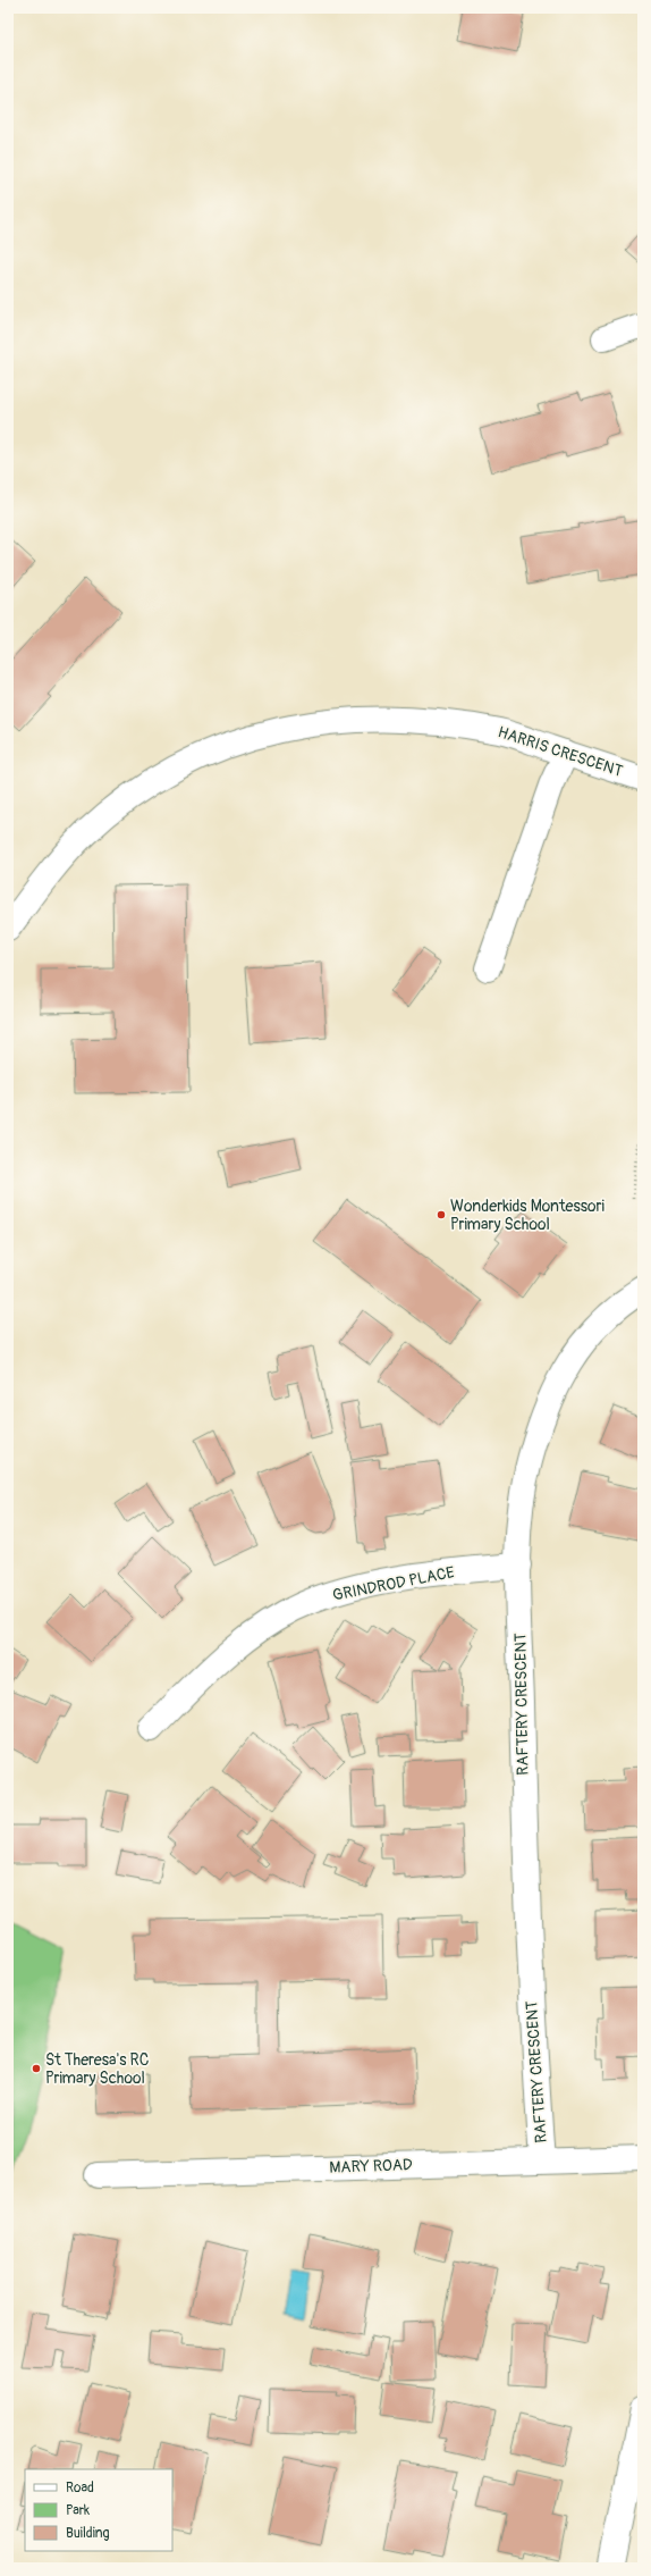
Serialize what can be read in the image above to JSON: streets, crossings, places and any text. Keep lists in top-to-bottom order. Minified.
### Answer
{"streets":{"street":["HARRIS CRESCENT","GRINDROD PLACE","RAFTERY CRESCENT","MARY ROAD"]},"crossings":[["GRINDROD PLACE","RAFTERY CRESCENT"],["RAFTERY CRESCENT","MARY ROAD"]],"places":["Wonderkids Montessori Primary School","St Theresa's RC Primary School"],"legend":["Road","Park","Building"]}
